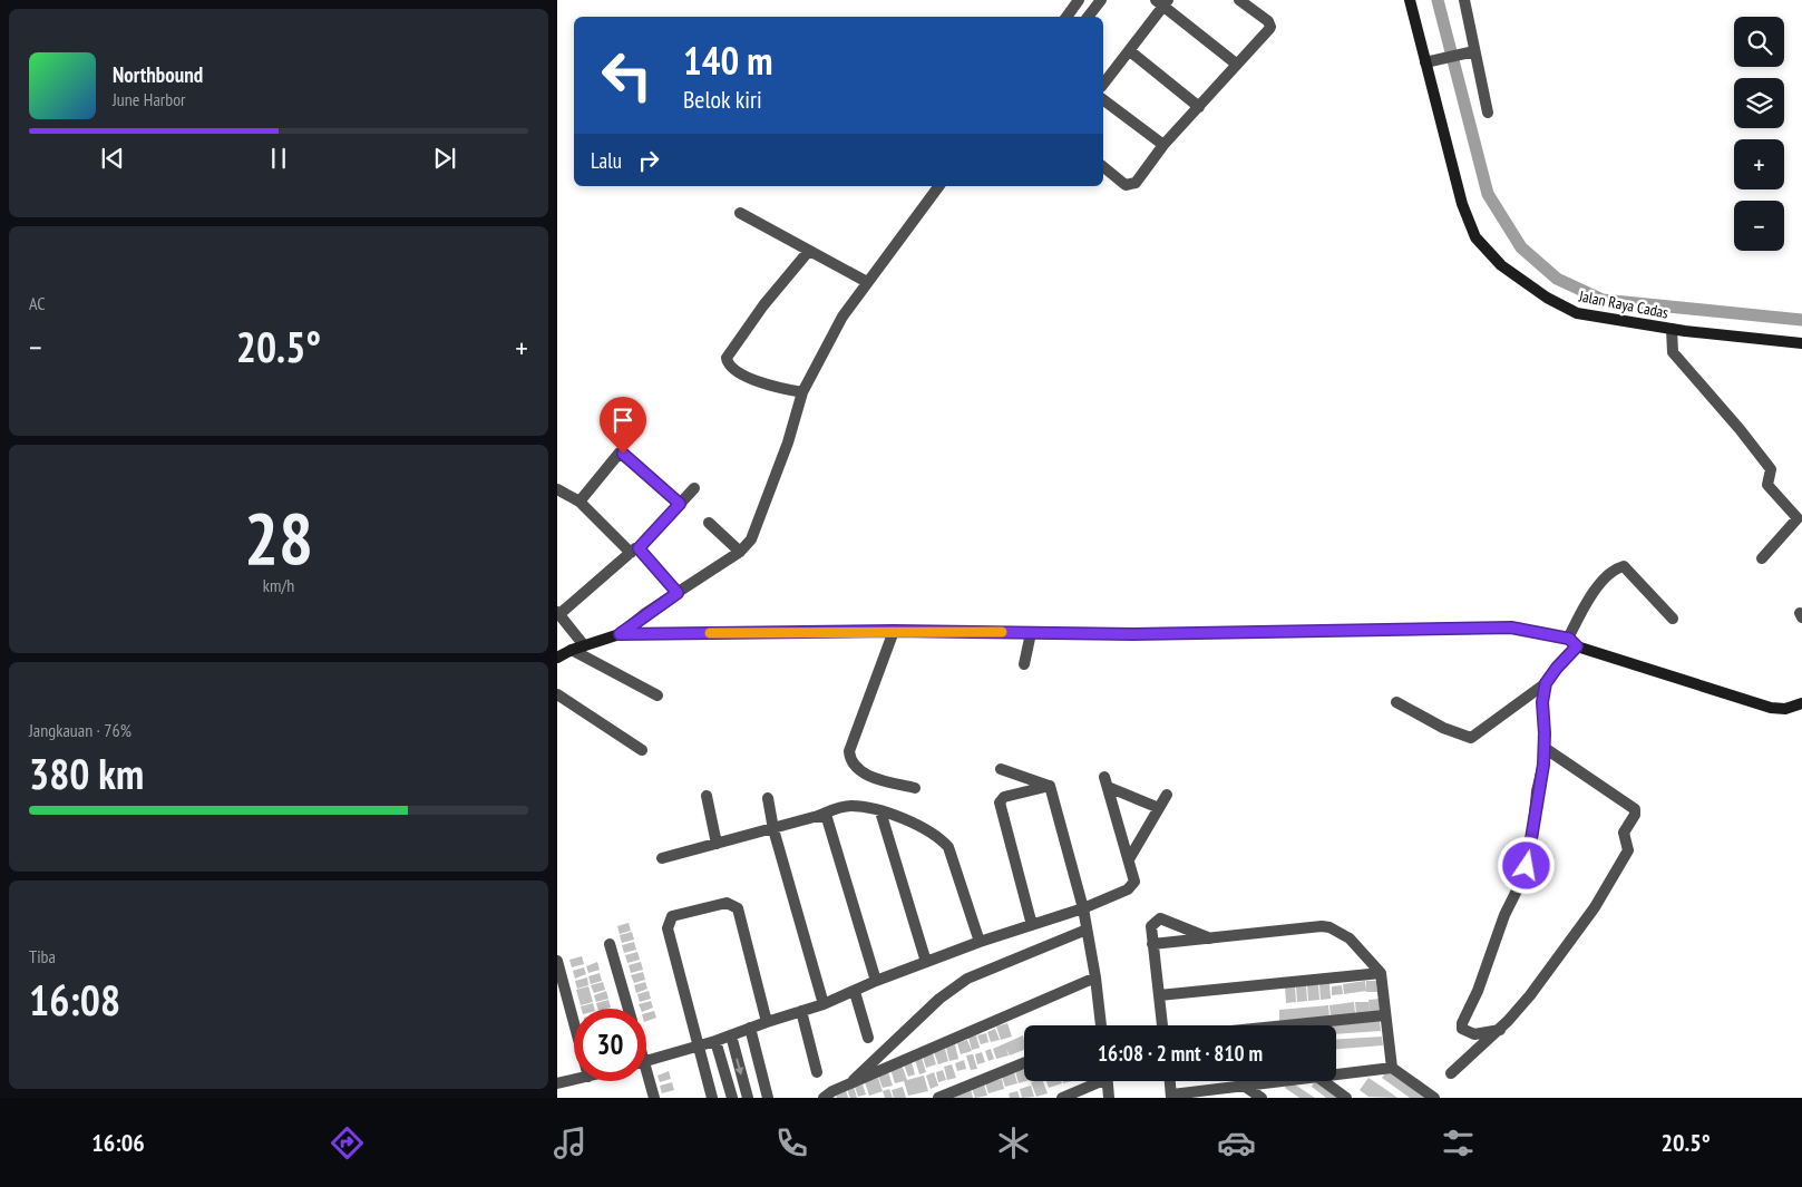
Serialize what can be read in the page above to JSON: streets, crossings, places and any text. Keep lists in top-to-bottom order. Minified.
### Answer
{"streets":{"street":["Jalan Raya Cadas"]},"page":{"map_buttons":["+","−"],"turn":["140 m","Belok kiri"],"song":["Northbound","June Harbor"],"then":"Lalu","tile":["AC",["28","km/h"],["Jangkauan · 76%","380 km"],["Tiba","16:08"]],"heat":["−","20.5°","+"],"limit":"30","trip":"16:08 · 2 mnt · 810 m","tabs":["16:06","20.5°"]}}
